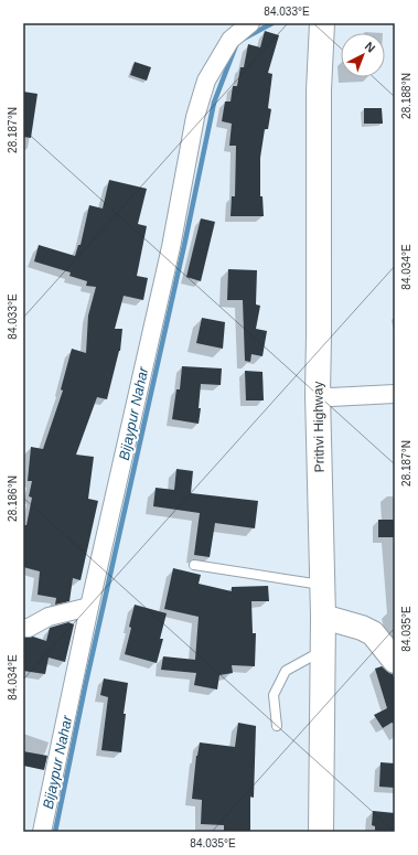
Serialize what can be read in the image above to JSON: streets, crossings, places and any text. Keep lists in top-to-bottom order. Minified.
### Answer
{"streets":{"main road":["Prithvi Highway"]},"water":["Bijaypur Nahar"],"north":"top right","coordinates":["84.033°E","28.188°N","28.187°N","84.034°E","28.186°N","84.035°E"]}
